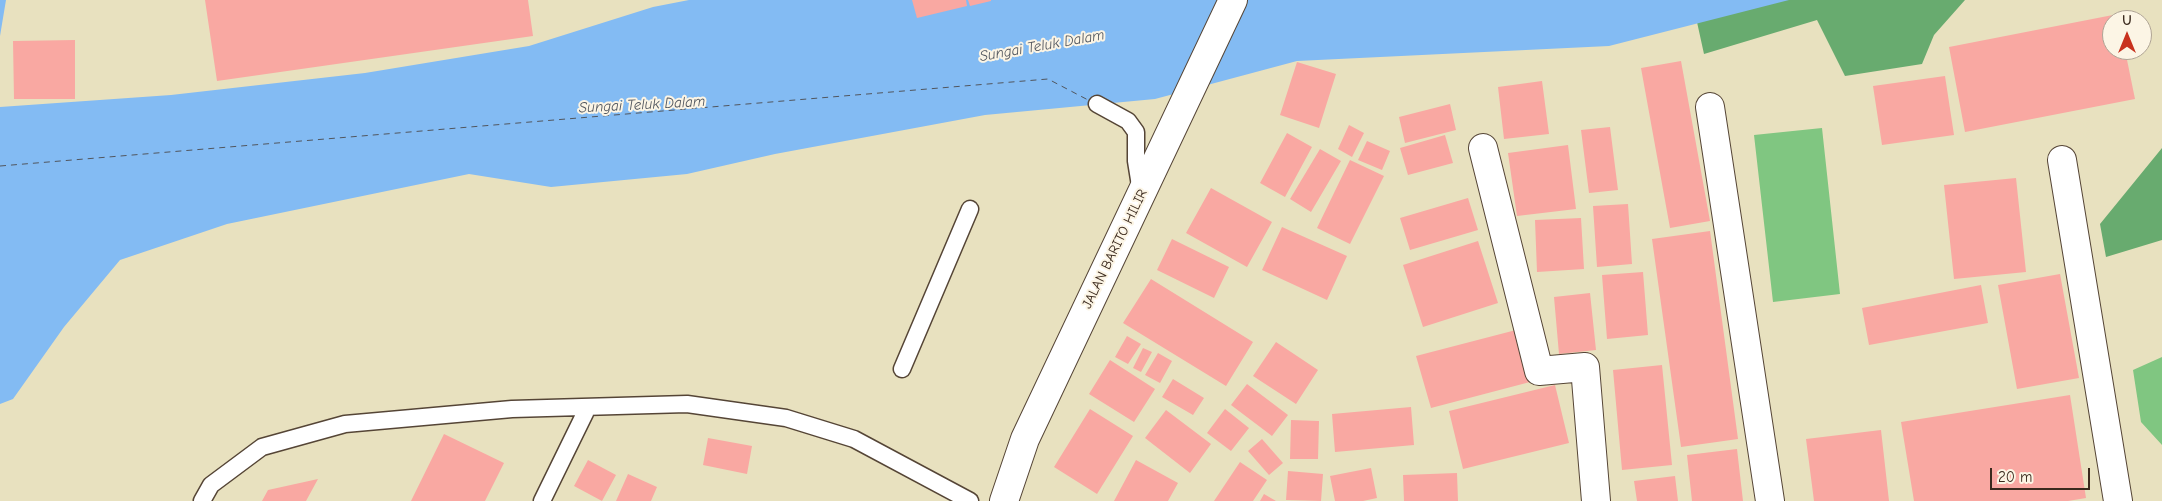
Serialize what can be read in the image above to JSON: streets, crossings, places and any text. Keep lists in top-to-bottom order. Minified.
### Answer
{"streets":{"main road":["JALAN BARITO HILIR"]},"water":["Sungai Teluk Dalam"],"scale_bar":"20 m","north":"top"}
